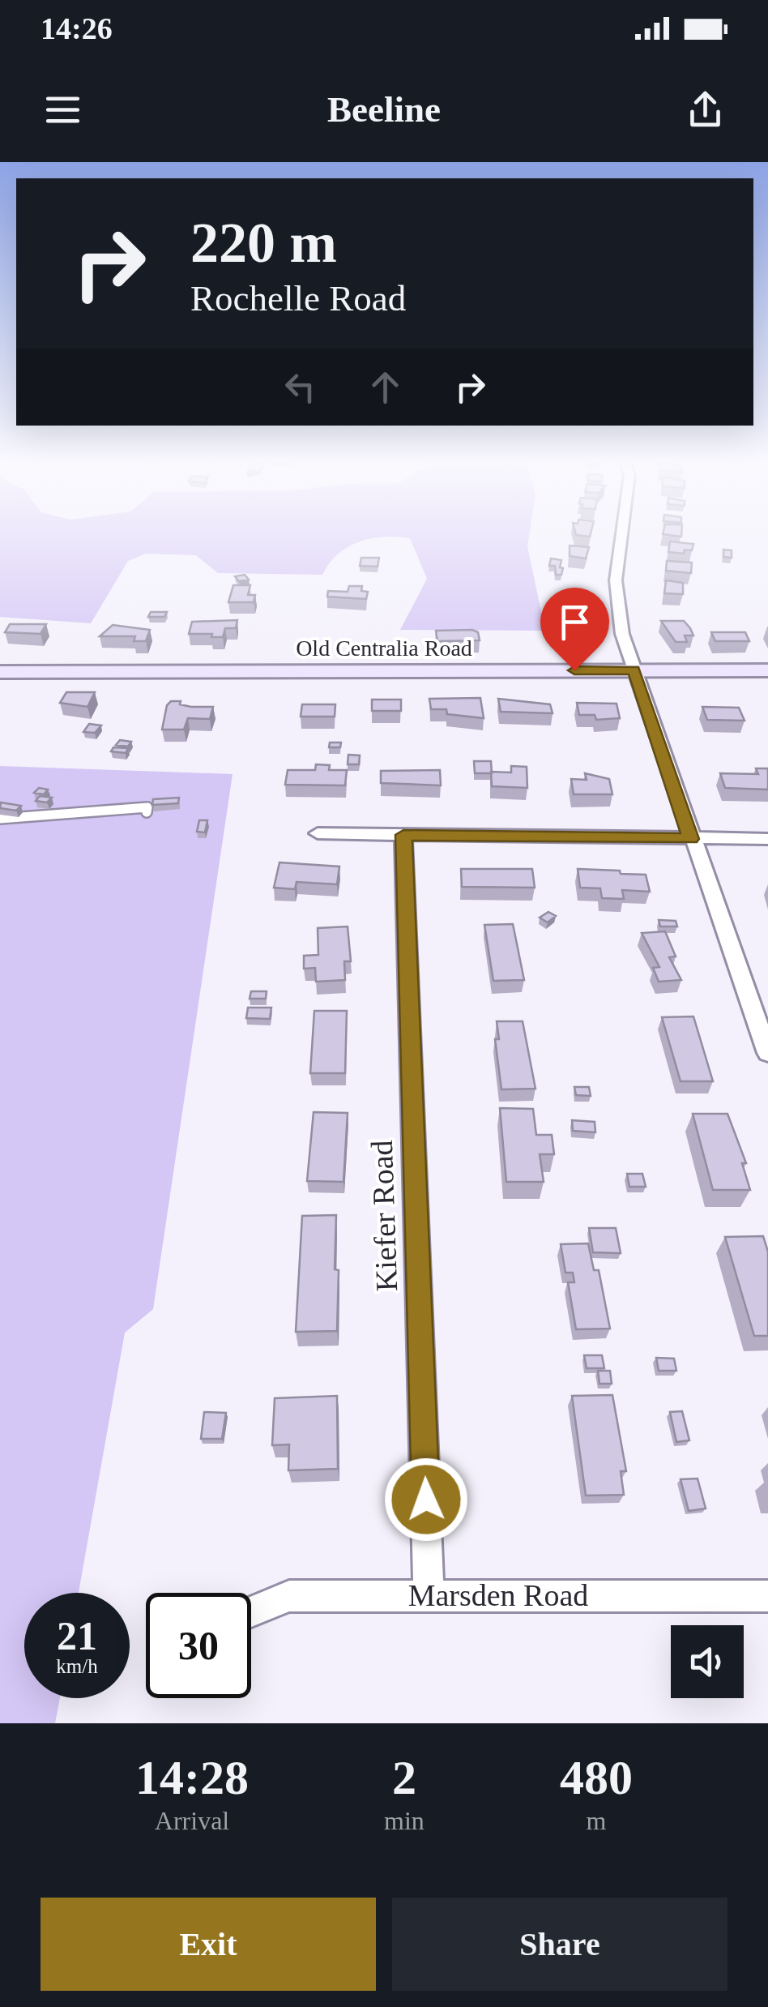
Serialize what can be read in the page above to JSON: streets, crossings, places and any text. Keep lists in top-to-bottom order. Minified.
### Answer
{"streets":{"street":["Old Centralia Road","Kiefer Road","Marsden Road"]},"crossings":[["Kiefer Road","Marsden Road"]],"page":{"status":"14:26","header":"Beeline","turn":["220 m","Rochelle Road"],"speed":"21 km/h","limit":"30","eta":["14:28","Arrival","2","min","480","m"],"buttons":["Exit","Share"]}}
